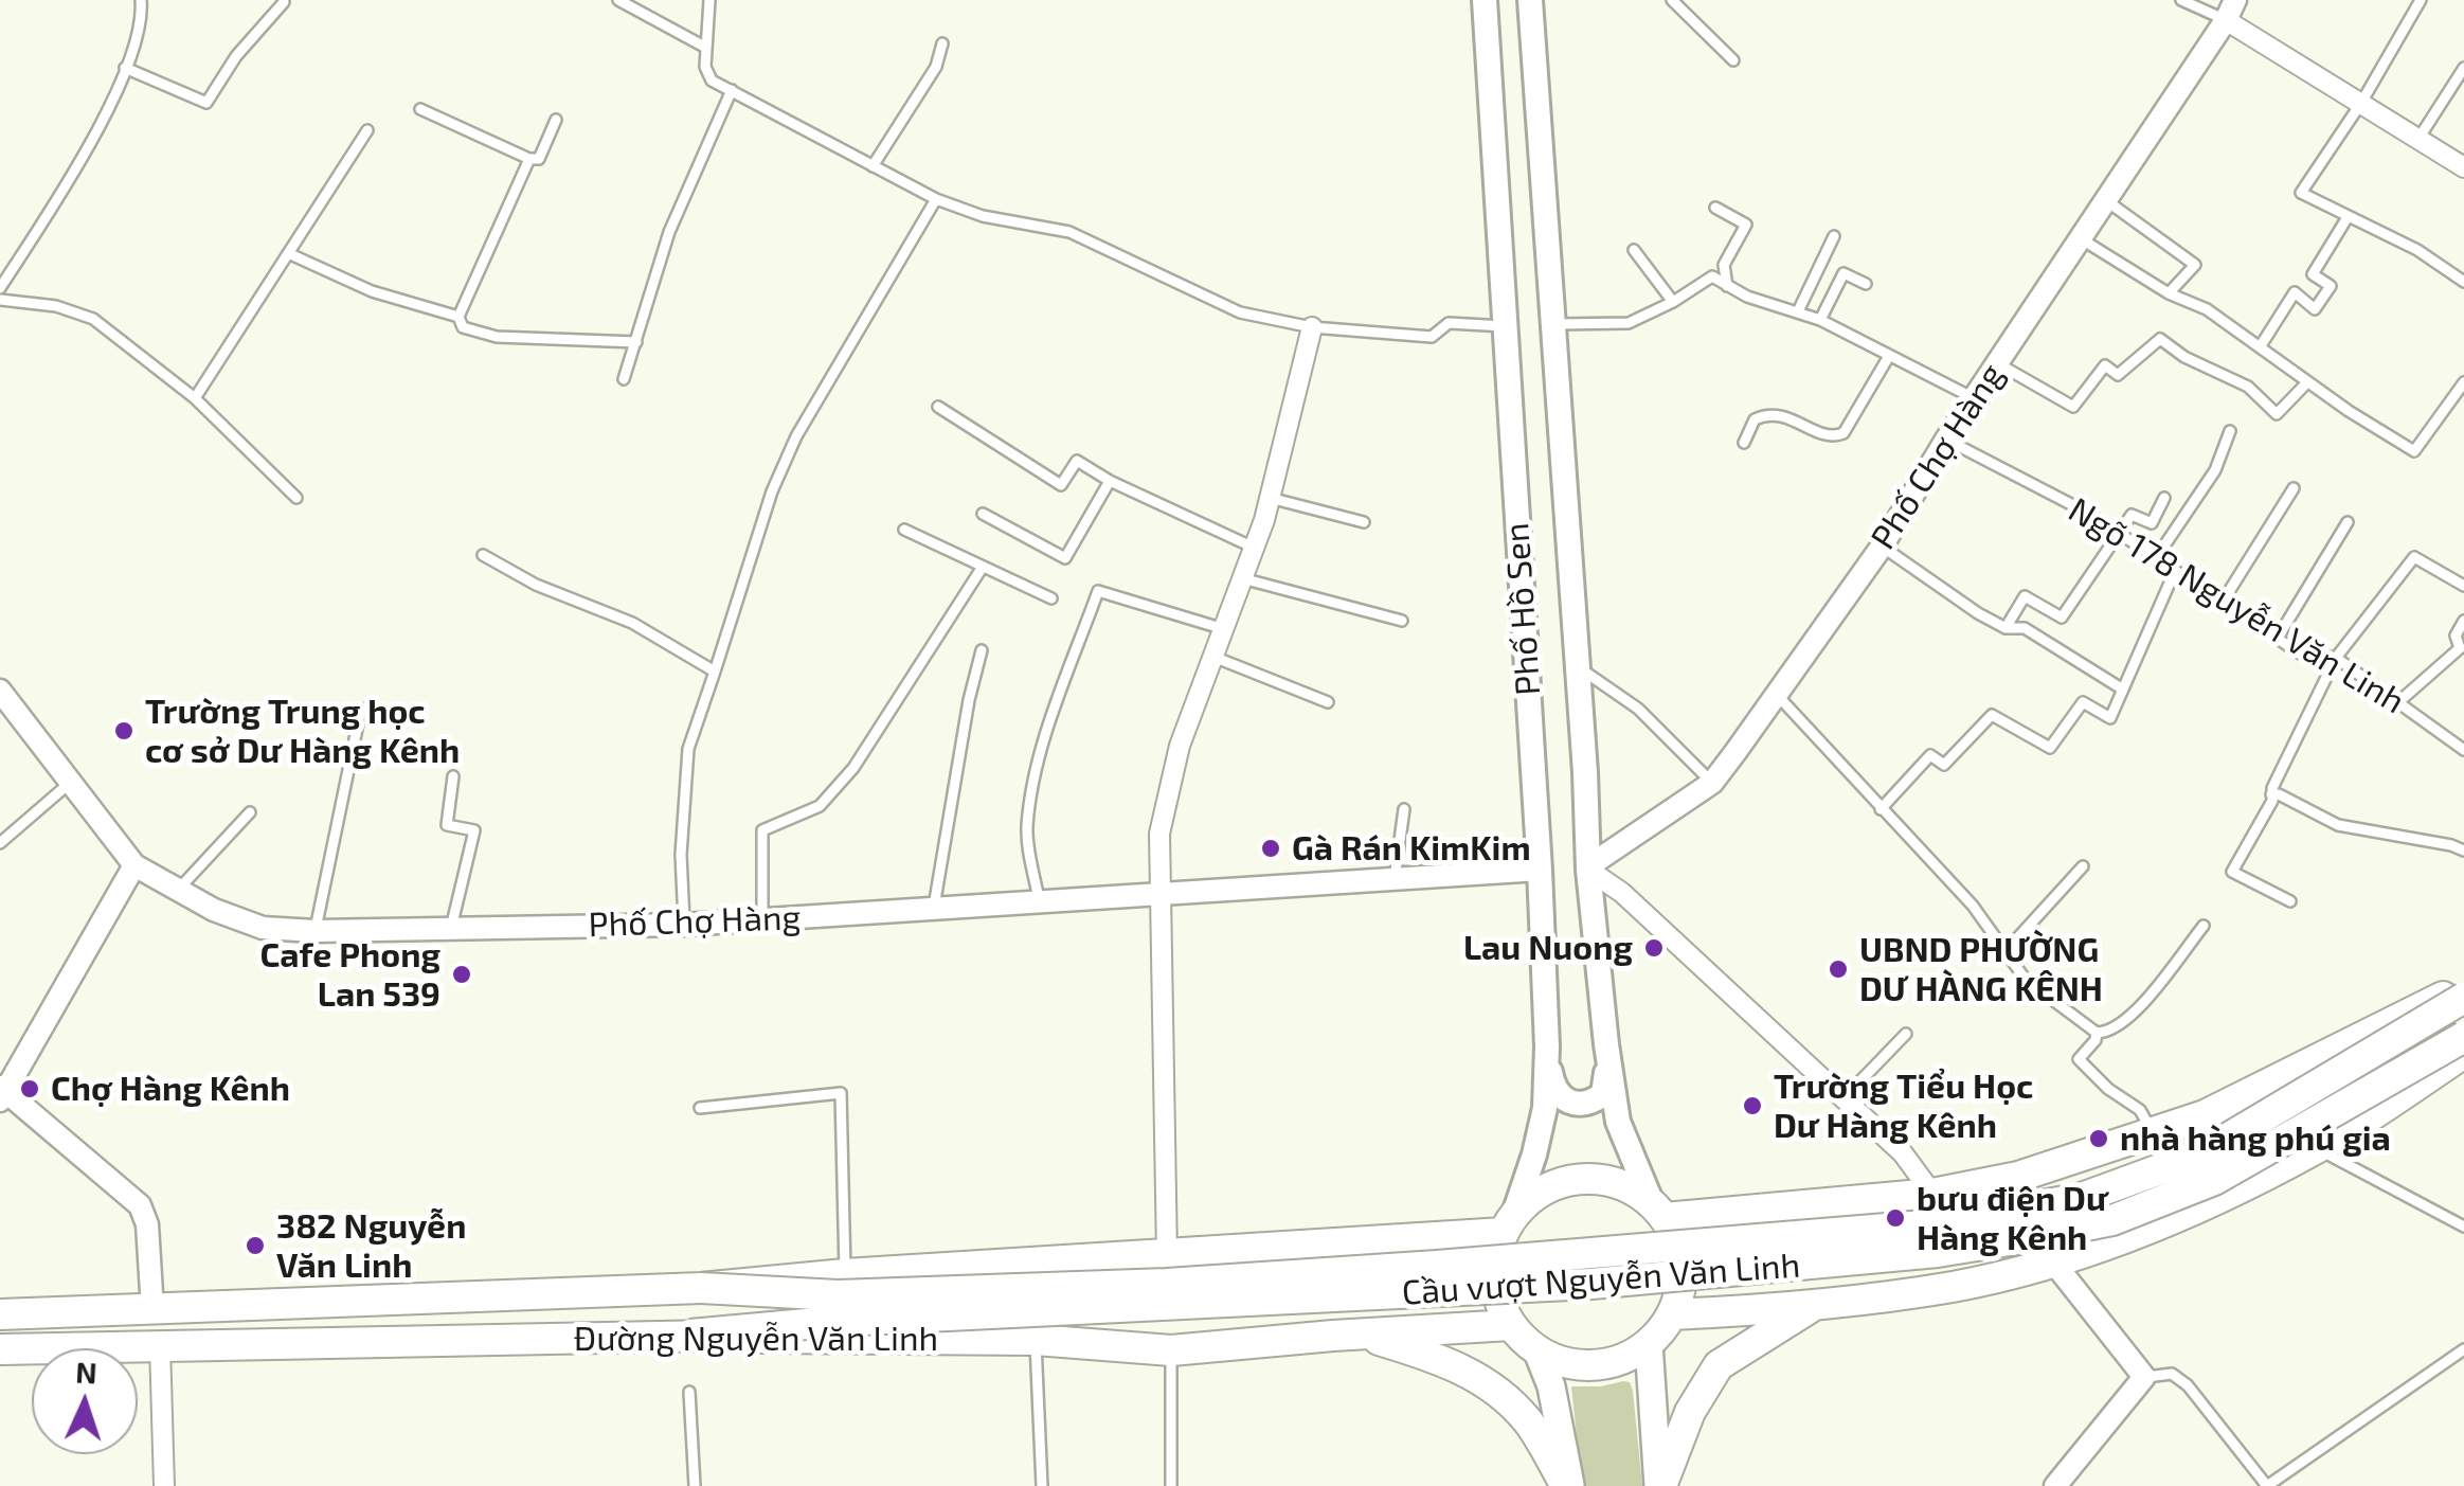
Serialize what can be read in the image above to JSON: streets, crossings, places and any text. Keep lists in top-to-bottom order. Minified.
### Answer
{"streets":{"highway":["Cầu vượt Nguyễn Văn Linh","Đường Nguyễn Văn Linh"],"main road":["Phố Hồ Sen"],"street":["Phố Chợ Hàng"],"lane":["Ngõ 178 Nguyễn Văn Linh"]},"crossings":[["Phố Chợ Hàng","Ngõ 178 Nguyễn Văn Linh"],["Phố Chợ Hàng","Phố Hồ Sen"],["Phố Hồ Sen","Đường Nguyễn Văn Linh"],["Cầu vượt Nguyễn Văn Linh","Đường Nguyễn Văn Linh"]],"places":["Trường Trung học cơ sở Dư Hàng Kênh","Gà Rán KimKim","Lau Nuong","UBND PHƯỜNG DƯ HÀNG KÊNH","Cafe Phong Lan 539","Chợ Hàng Kênh","Trường Tiểu Học Dư Hàng Kênh","nhà hàng phú gia","bưu điện Dư Hàng Kênh","382 Nguyễn Văn Linh"],"north":"top"}
